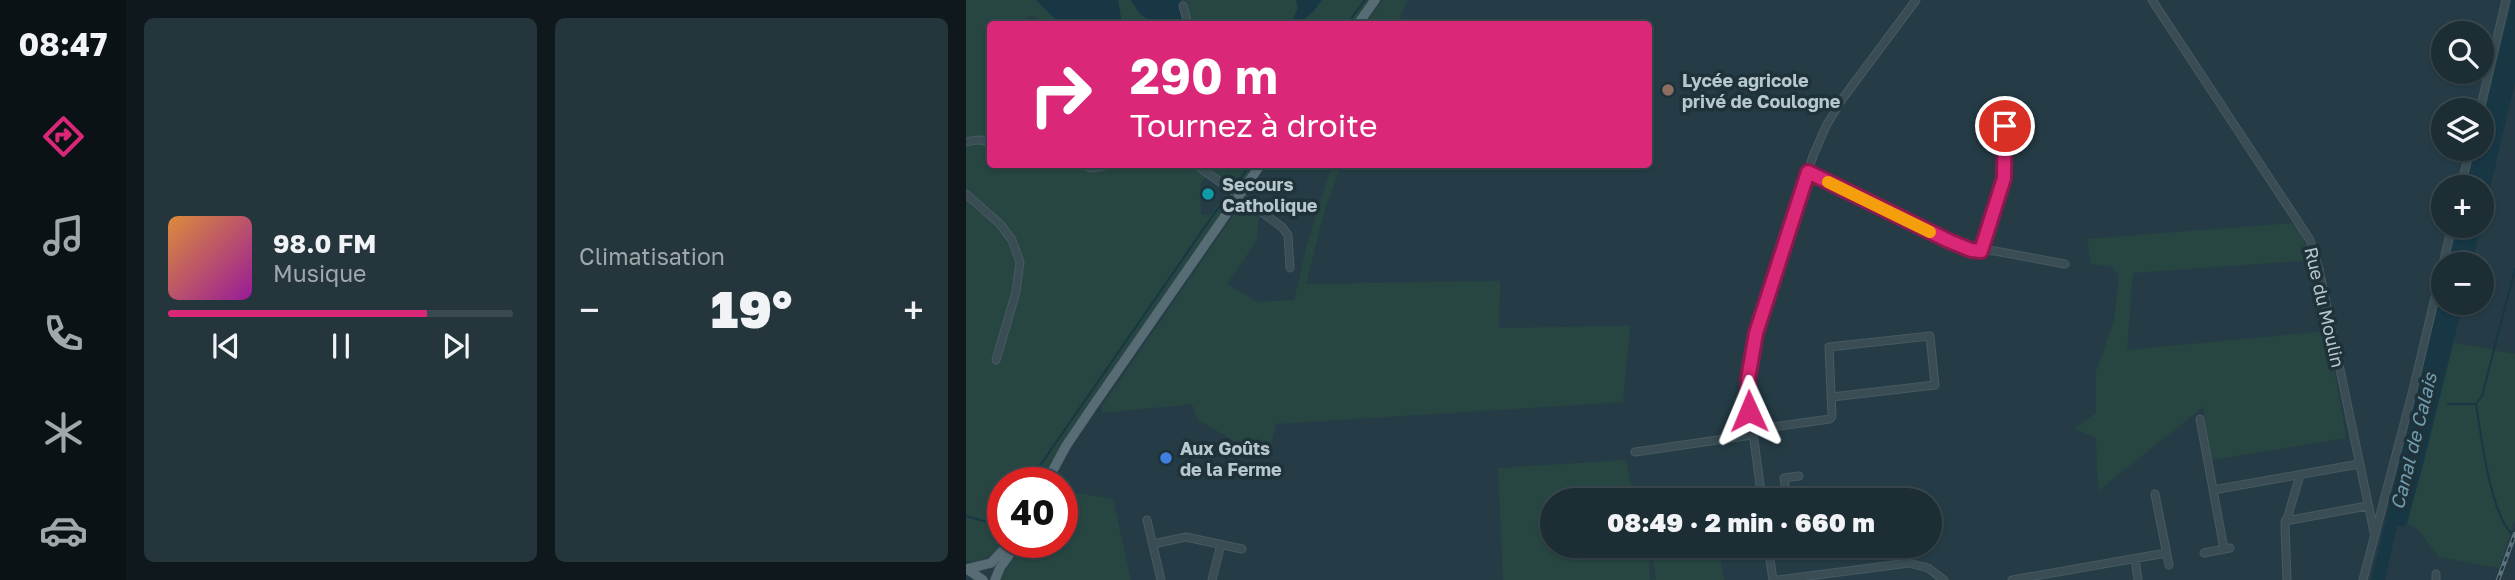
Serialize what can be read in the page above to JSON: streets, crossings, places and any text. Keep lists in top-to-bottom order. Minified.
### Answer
{"streets":{"street":["Rue du Moulin"]},"water":["Canal de Calais"],"places":["Lycée agricole privé de Coulogne","Secours Catholique","Aux Goûts de la Ferme"],"page":{"tabs":"08:47","tile":"Climatisation","map_buttons":["+","−"],"turn":["290 m","Tournez à droite"],"song":["98.0 FM","Musique"],"heat":["−","19°","+"],"limit":"40","trip":"08:49 · 2 min · 660 m"}}
